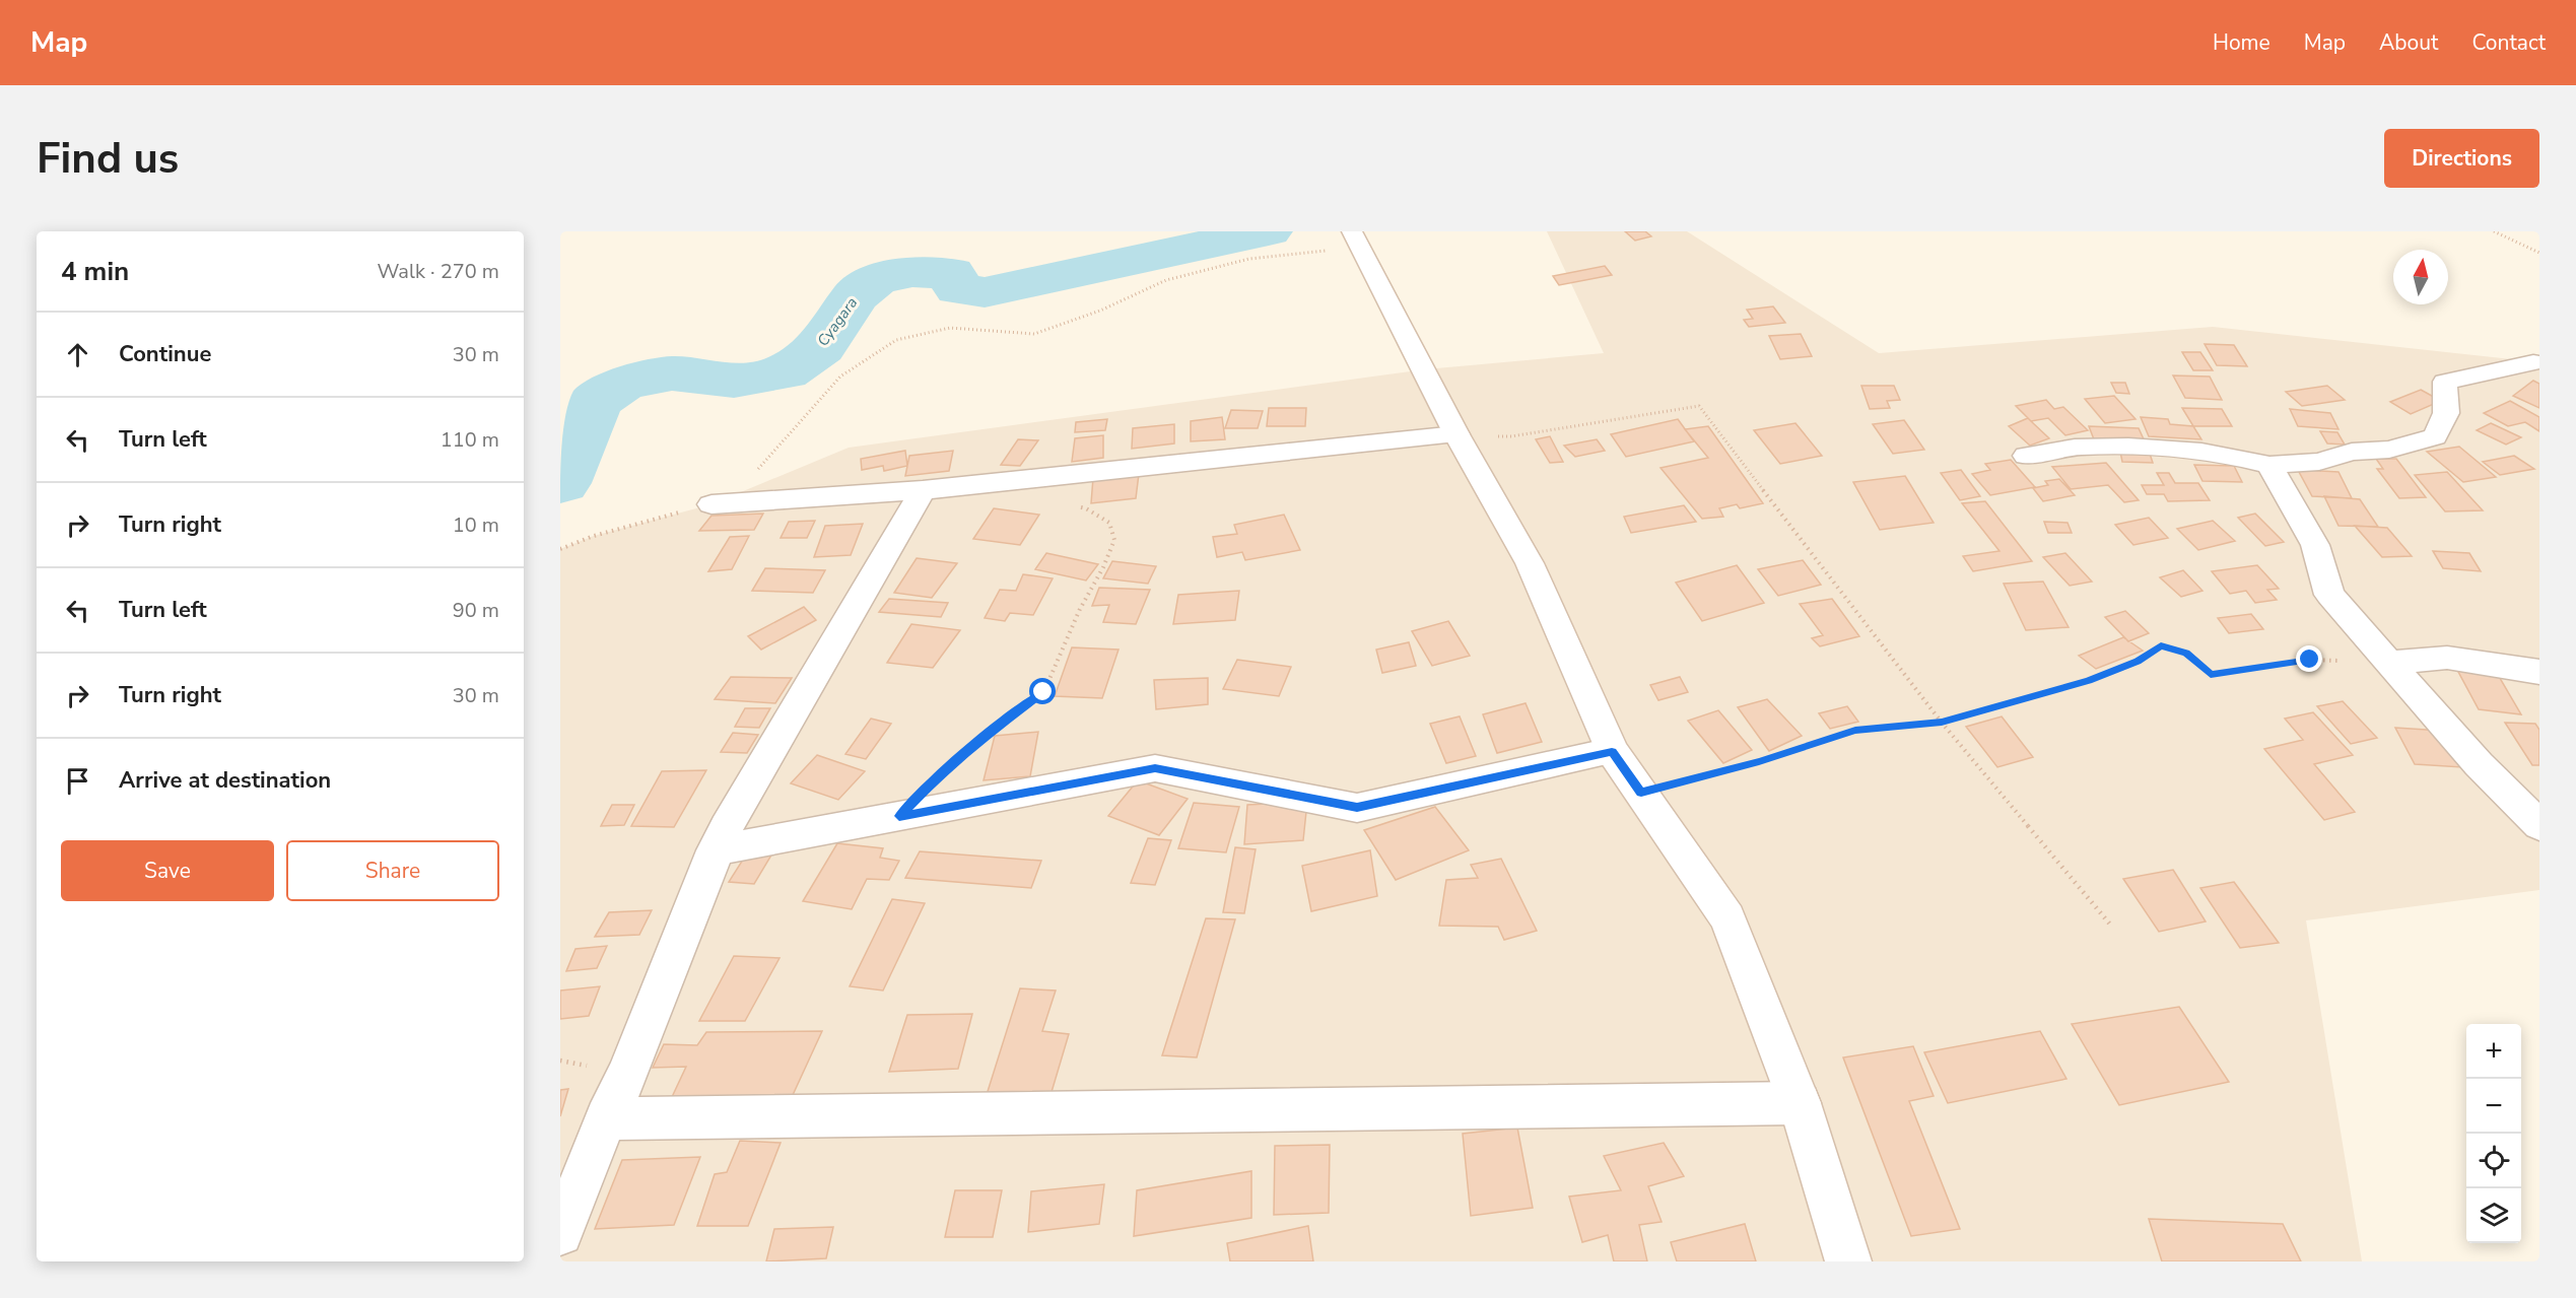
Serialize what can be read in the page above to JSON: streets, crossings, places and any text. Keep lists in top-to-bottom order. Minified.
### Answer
{"water":["Cyagara"],"north":"top","page":{"header":"Map","nav":["Home","Map","About","Contact"],"buttons":["Directions",["Save","Share"]],"title":"Find us","heading":["4 min","Walk · 270 m"],"list":[["Continue","30 m"],["Turn left","110 m"],["Turn right","10 m"],["Turn left","90 m"],["Turn right","30 m"],"Arrive at destination"],"map_buttons":["+","−"]}}
